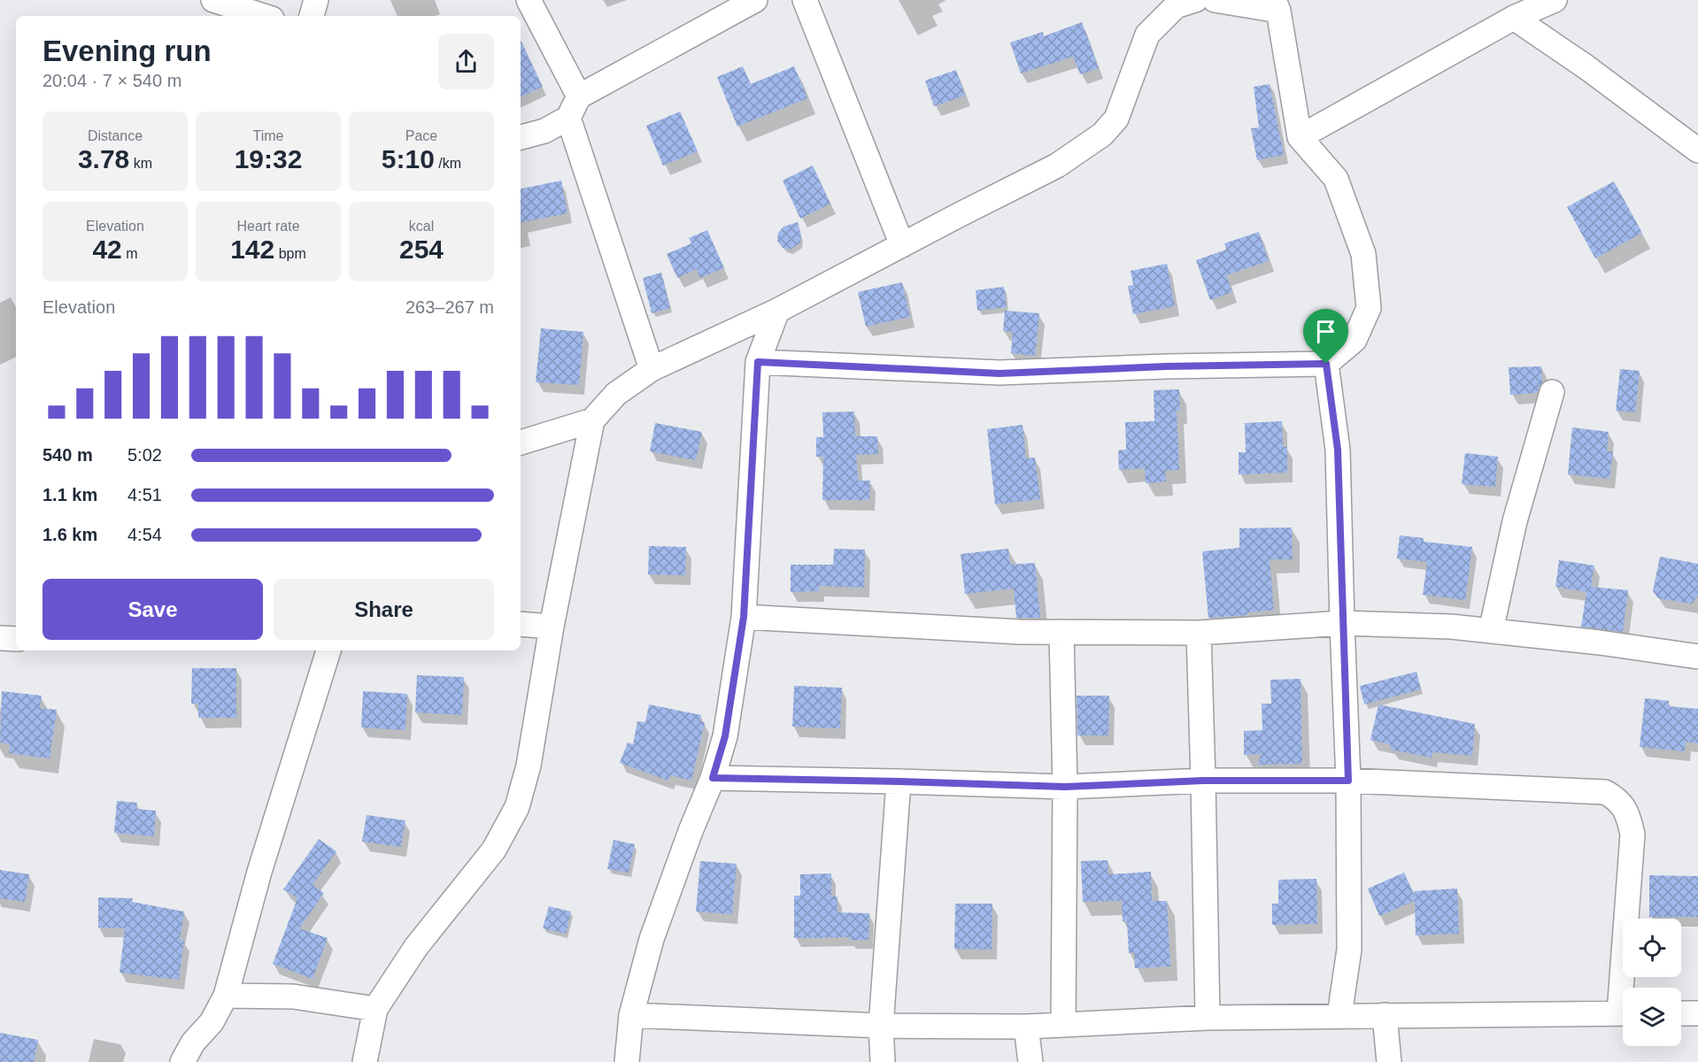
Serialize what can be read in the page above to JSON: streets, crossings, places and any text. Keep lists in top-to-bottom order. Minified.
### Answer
{"page":{"heading":["Evening run","20:04 · 7 × 540 m"],"stats":[["Distance","3.78 km"],["Time","19:32"],["Pace","5:10 /km"],["Elevation","42 m"],["Heart rate","142 bpm"],["kcal","254"]],"chart":["Elevation","263–267 m"],"list":[{"name":"540 m","note":"5:02"},{"name":"1.1 km","note":"4:51"},{"name":"1.6 km","note":"4:54"}],"buttons":["Save","Share"]}}
